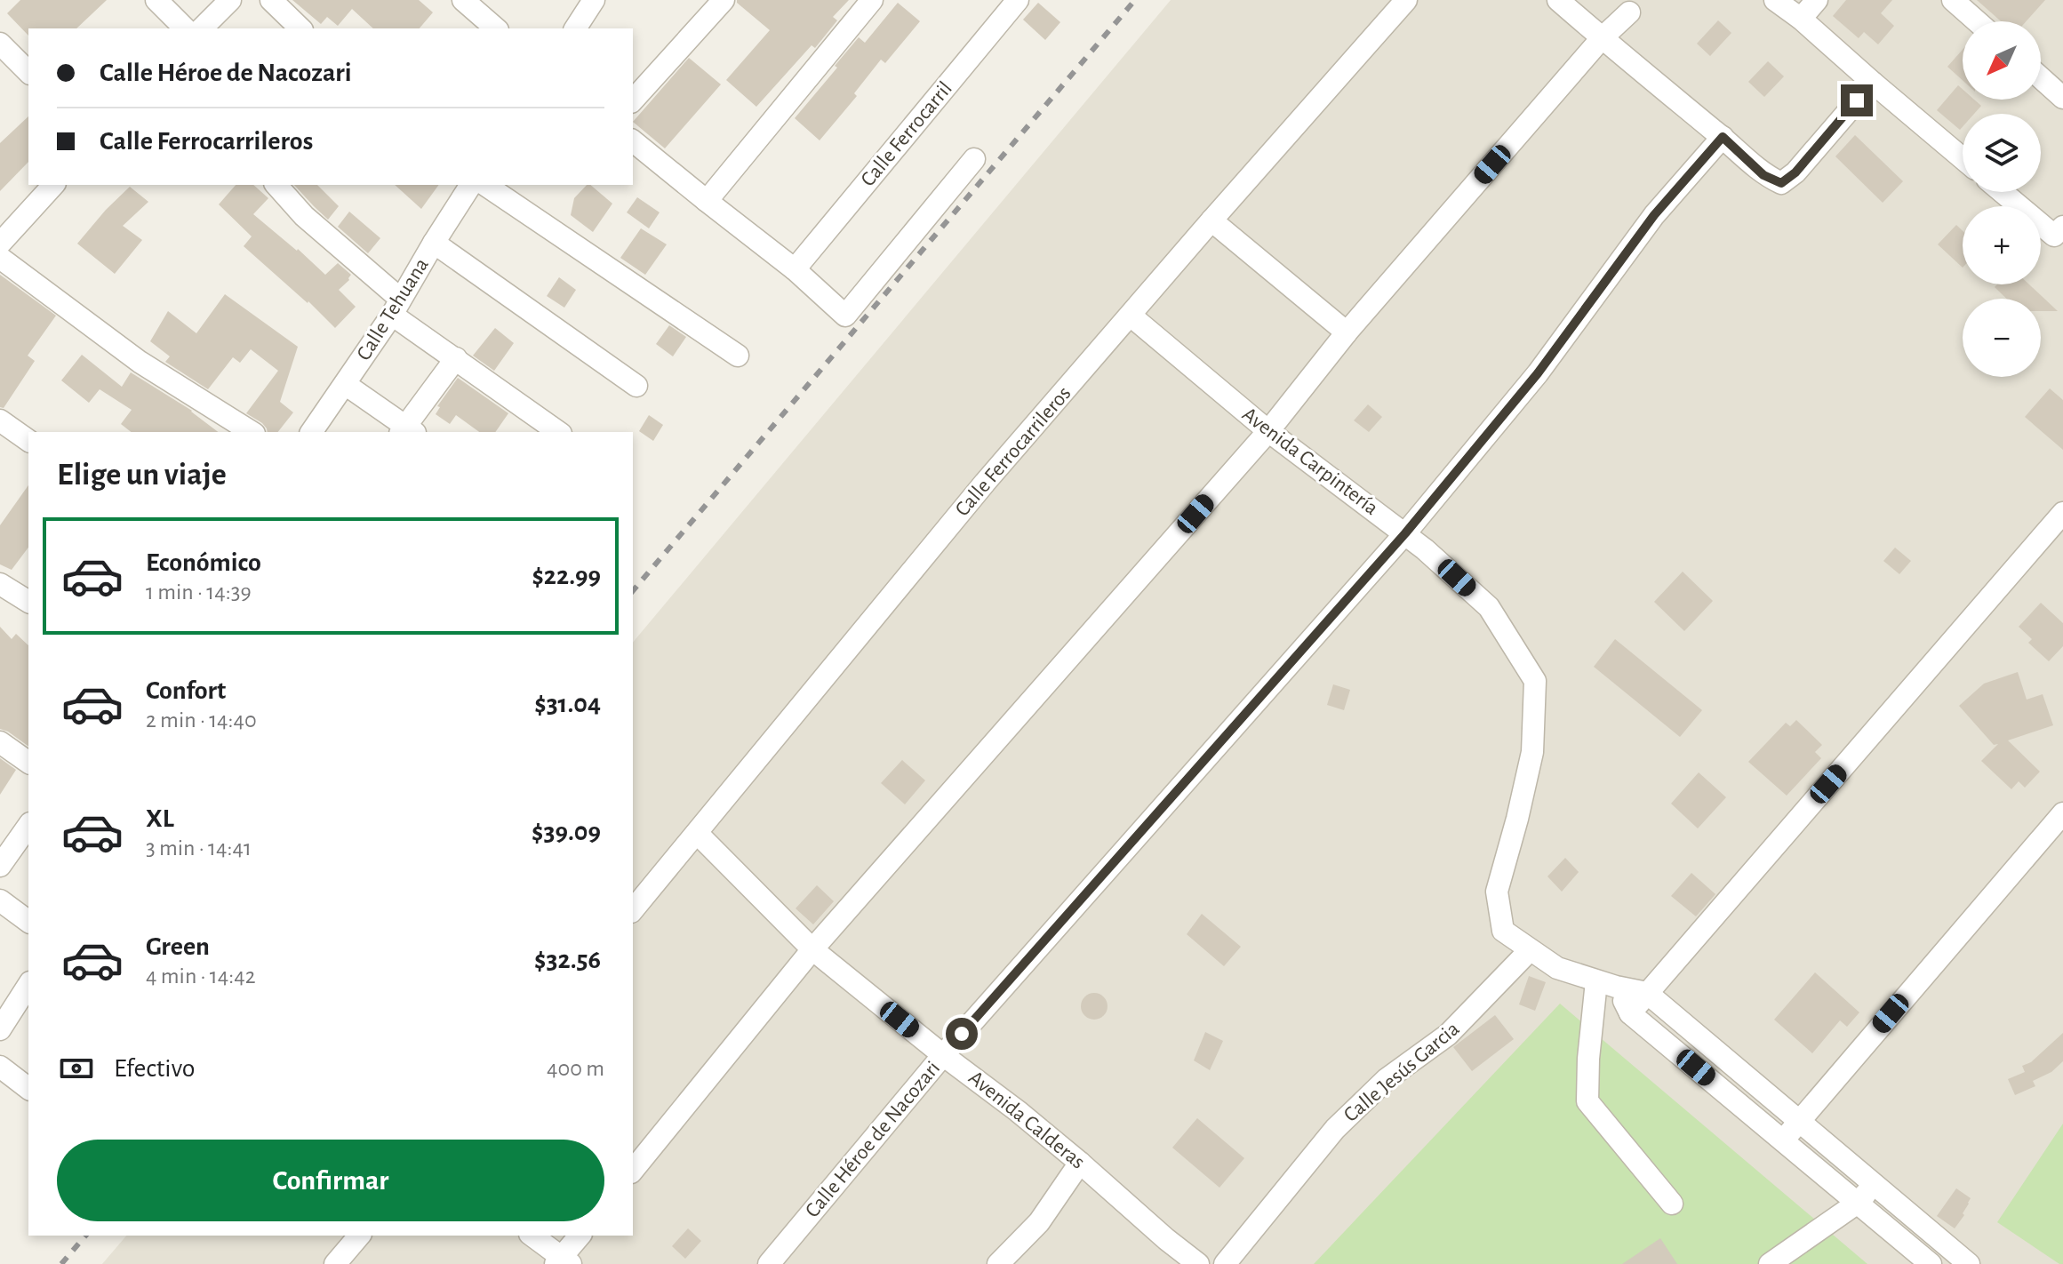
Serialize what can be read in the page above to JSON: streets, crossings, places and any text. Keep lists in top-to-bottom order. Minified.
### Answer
{"streets":{"street":["Calle Ferrocarril","Calle Tehuana","Calle Ferrocarrileros","Avenida Carpintería","Calle Jesús Garcia","Avenida Calderas","Calle Héroe de Nacozari"]},"crossings":[["Calle Ferrocarrileros","Avenida Carpintería"],["Calle Ferrocarrileros","Avenida Calderas"],["Avenida Carpintería","Calle Jesús Garcia"],["Avenida Carpintería","Calle Héroe de Nacozari"],["Avenida Calderas","Calle Héroe de Nacozari"]],"north":"bottom left","page":{"map_buttons":["+","−"],"banner":["Calle Héroe de Nacozari","Calle Ferrocarrileros"],"heading":"Elige un viaje","list":[{"name":"Económico","note":"1 min · 14:39","value":"$22.99"},{"name":"Confort","note":"2 min · 14:40","value":"$31.04"},{"name":"XL","note":"3 min · 14:41","value":"$39.09"},{"name":"Green","note":"4 min · 14:42","value":"$32.56"}],"pay":["Efectivo","400 m"],"buttons":"Confirmar"}}
